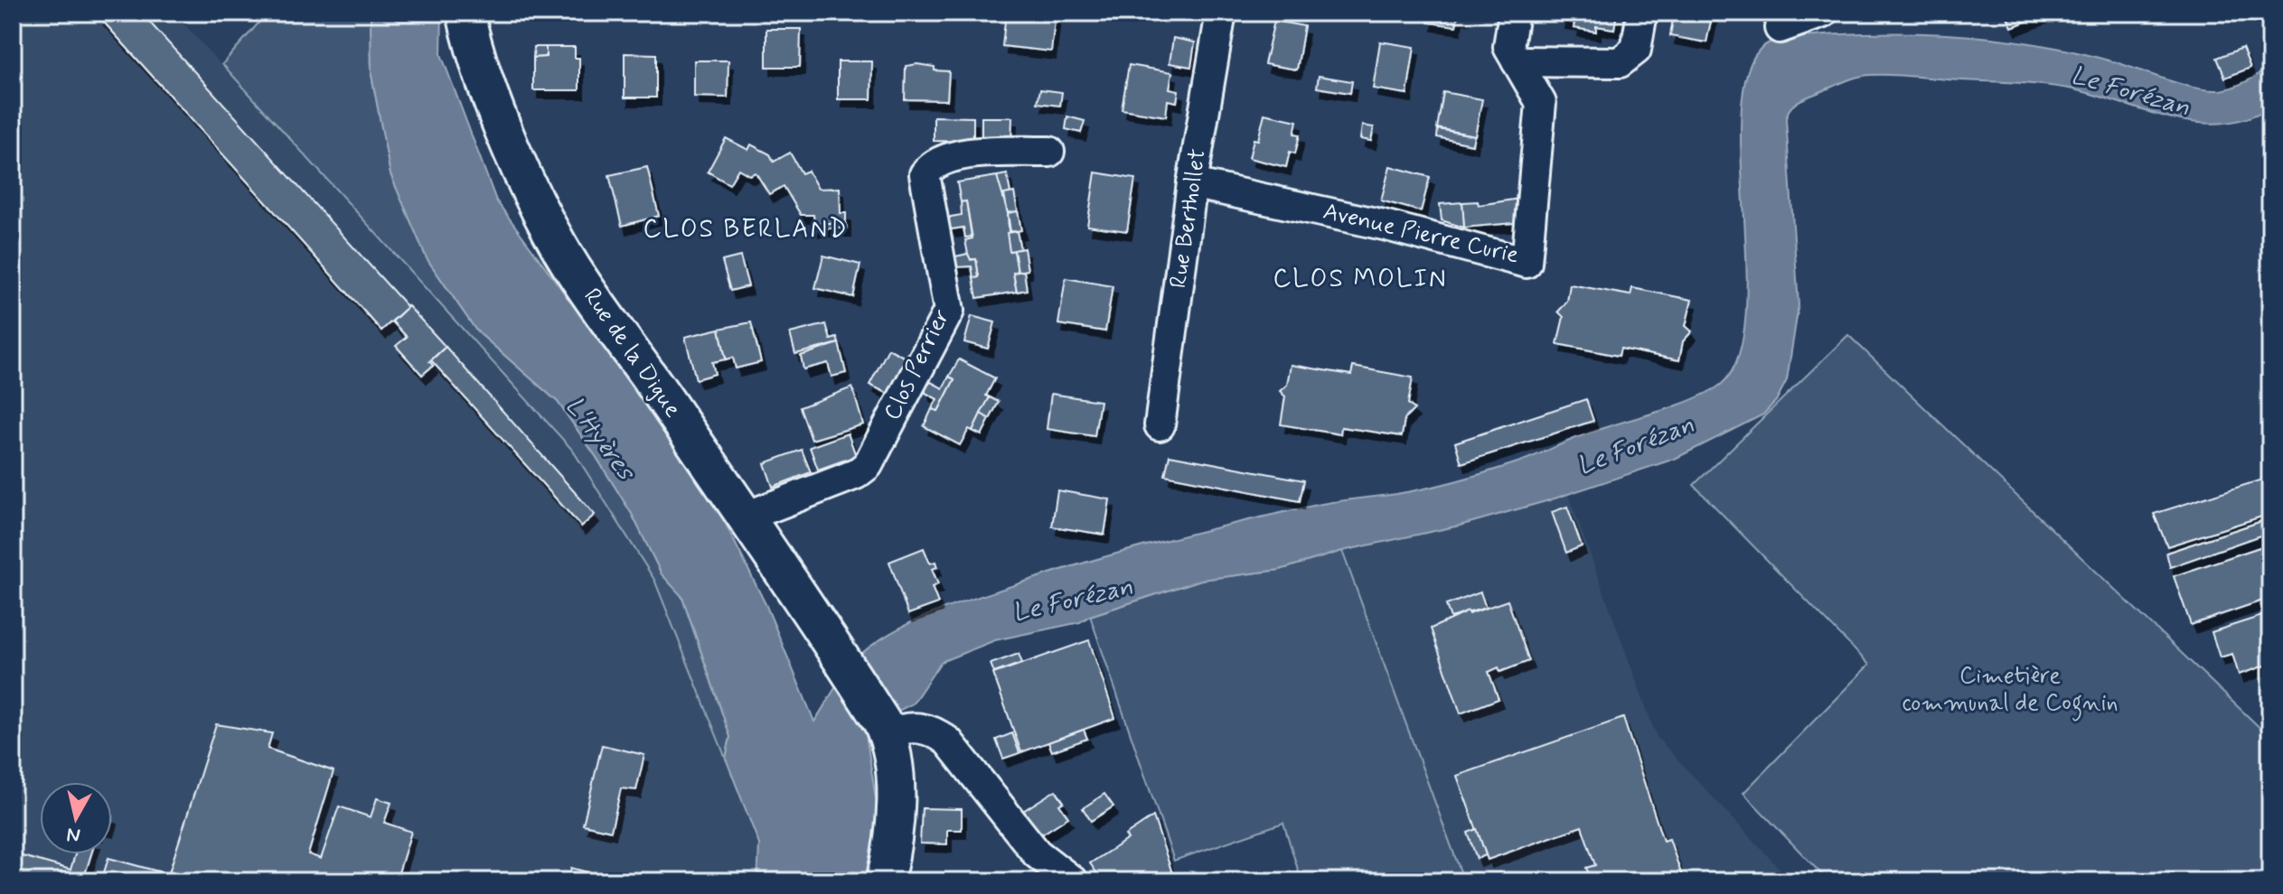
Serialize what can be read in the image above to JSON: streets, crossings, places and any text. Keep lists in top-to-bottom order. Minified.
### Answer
{"streets":{"street":["Rue Berthollet","Avenue Pierre Curie","Rue de la Digue","Clos Perrier"]},"crossings":[["Rue Berthollet","Avenue Pierre Curie"],["Rue de la Digue","Clos Perrier"]],"districts":["CLOS BERLAND","CLOS MOLIN"],"water":["Le Forézan","L'Hyères"],"parks":["Cimetière communal de Cognin"],"north":"bottom"}
